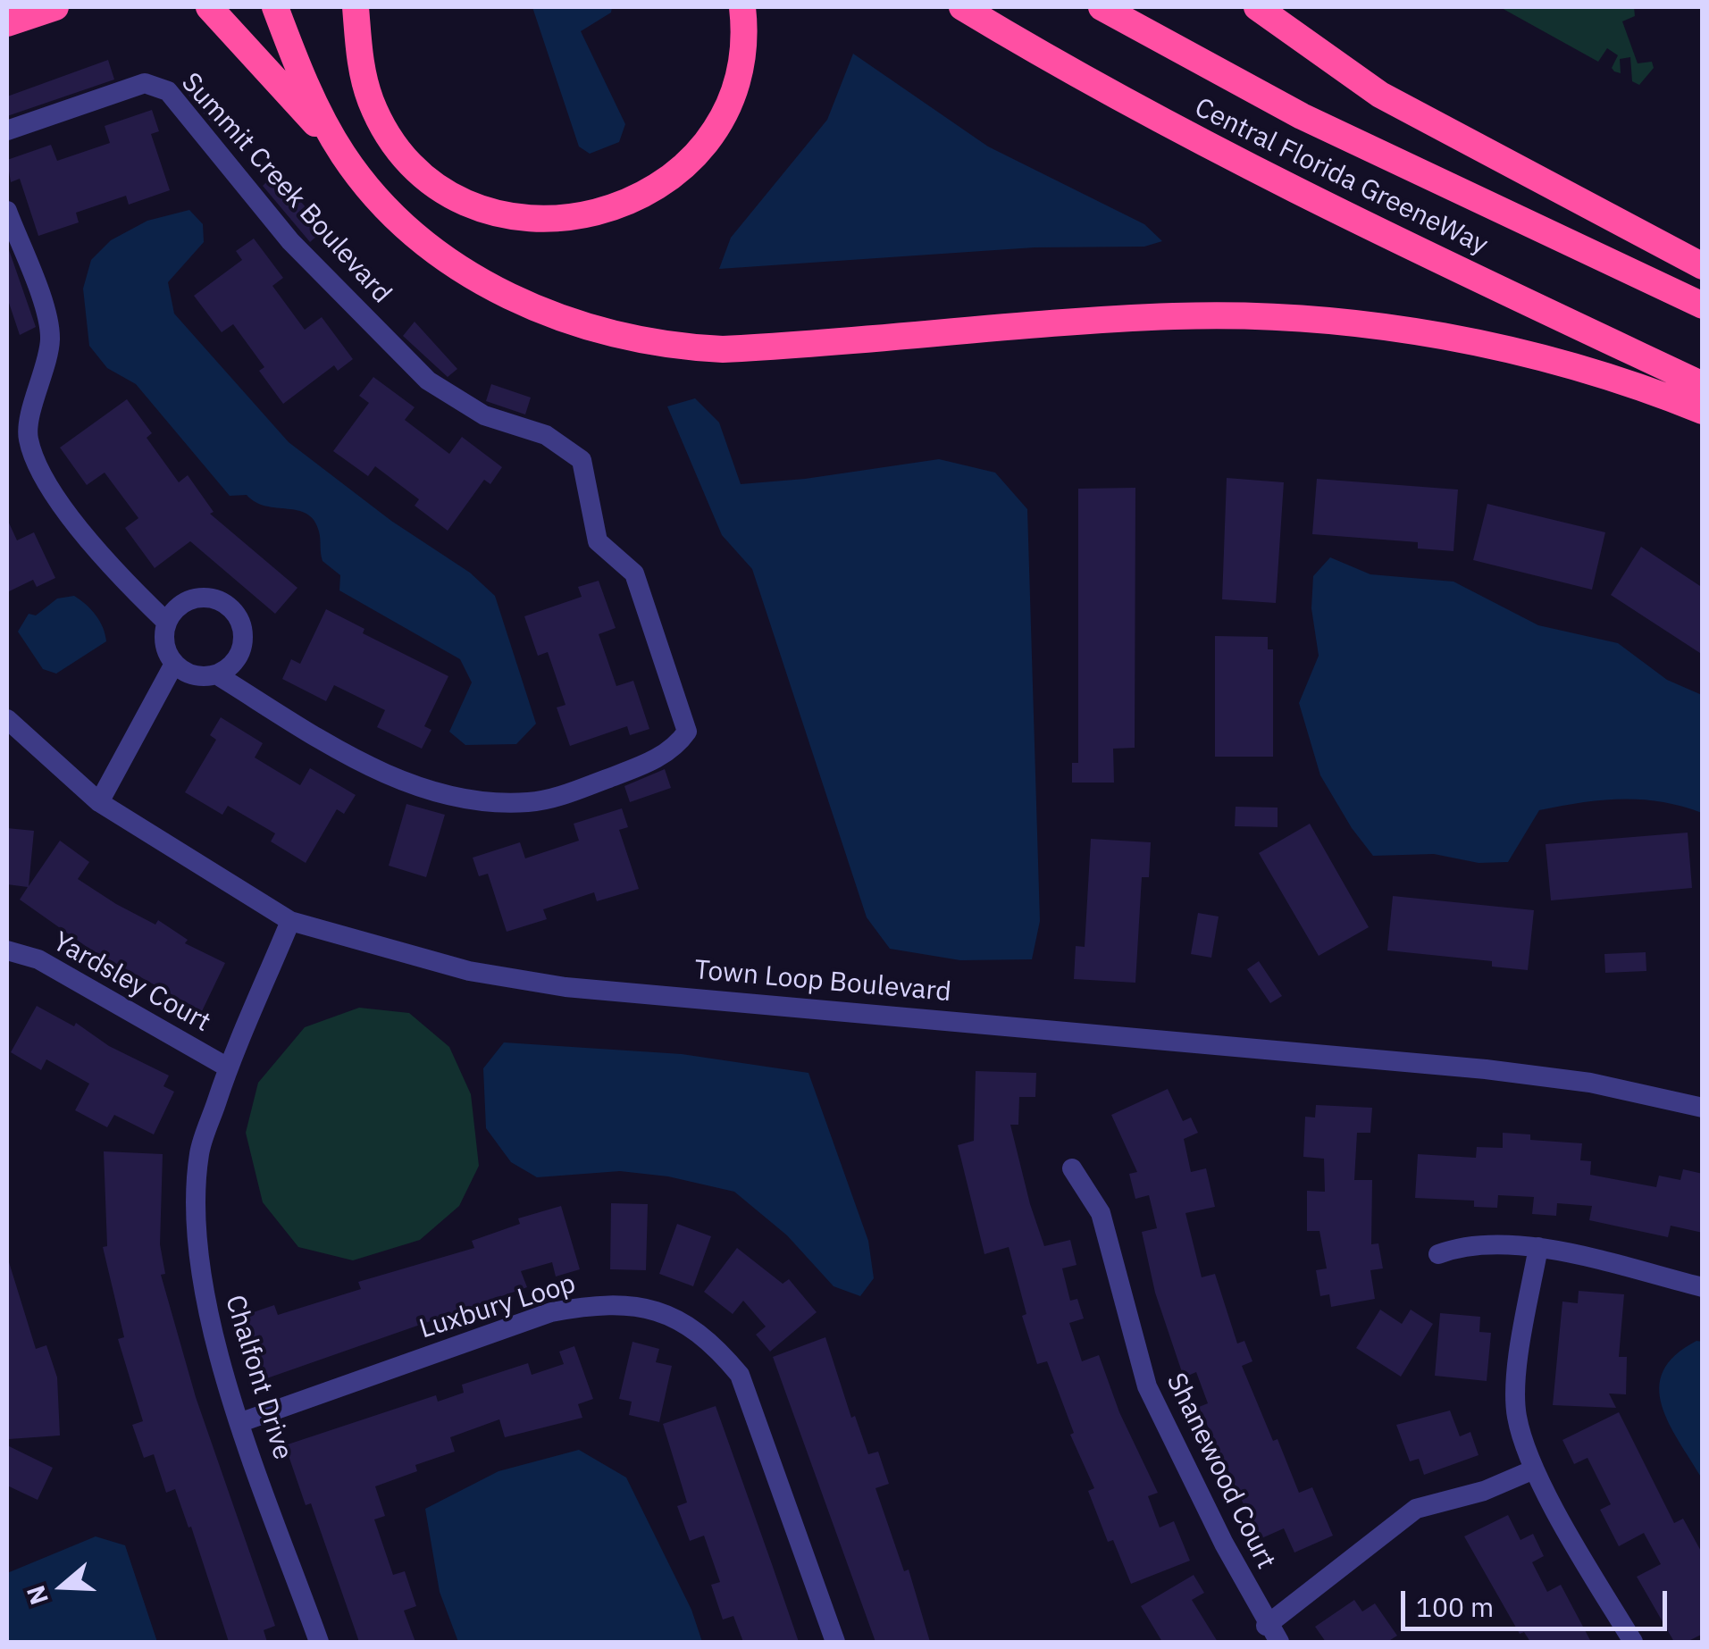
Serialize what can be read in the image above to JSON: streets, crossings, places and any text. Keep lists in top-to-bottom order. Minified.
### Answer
{"streets":{"highway":["Central Florida GreeneWay"],"street":["Summit Creek Boulevard","Town Loop Boulevard","Yardsley Court","Luxbury Loop","Chalfont Drive","Shanewood Court"]},"crossings":[["Town Loop Boulevard","Chalfont Drive"],["Yardsley Court","Chalfont Drive"],["Luxbury Loop","Chalfont Drive"]],"scale_bar":"100 m","north":"left"}
